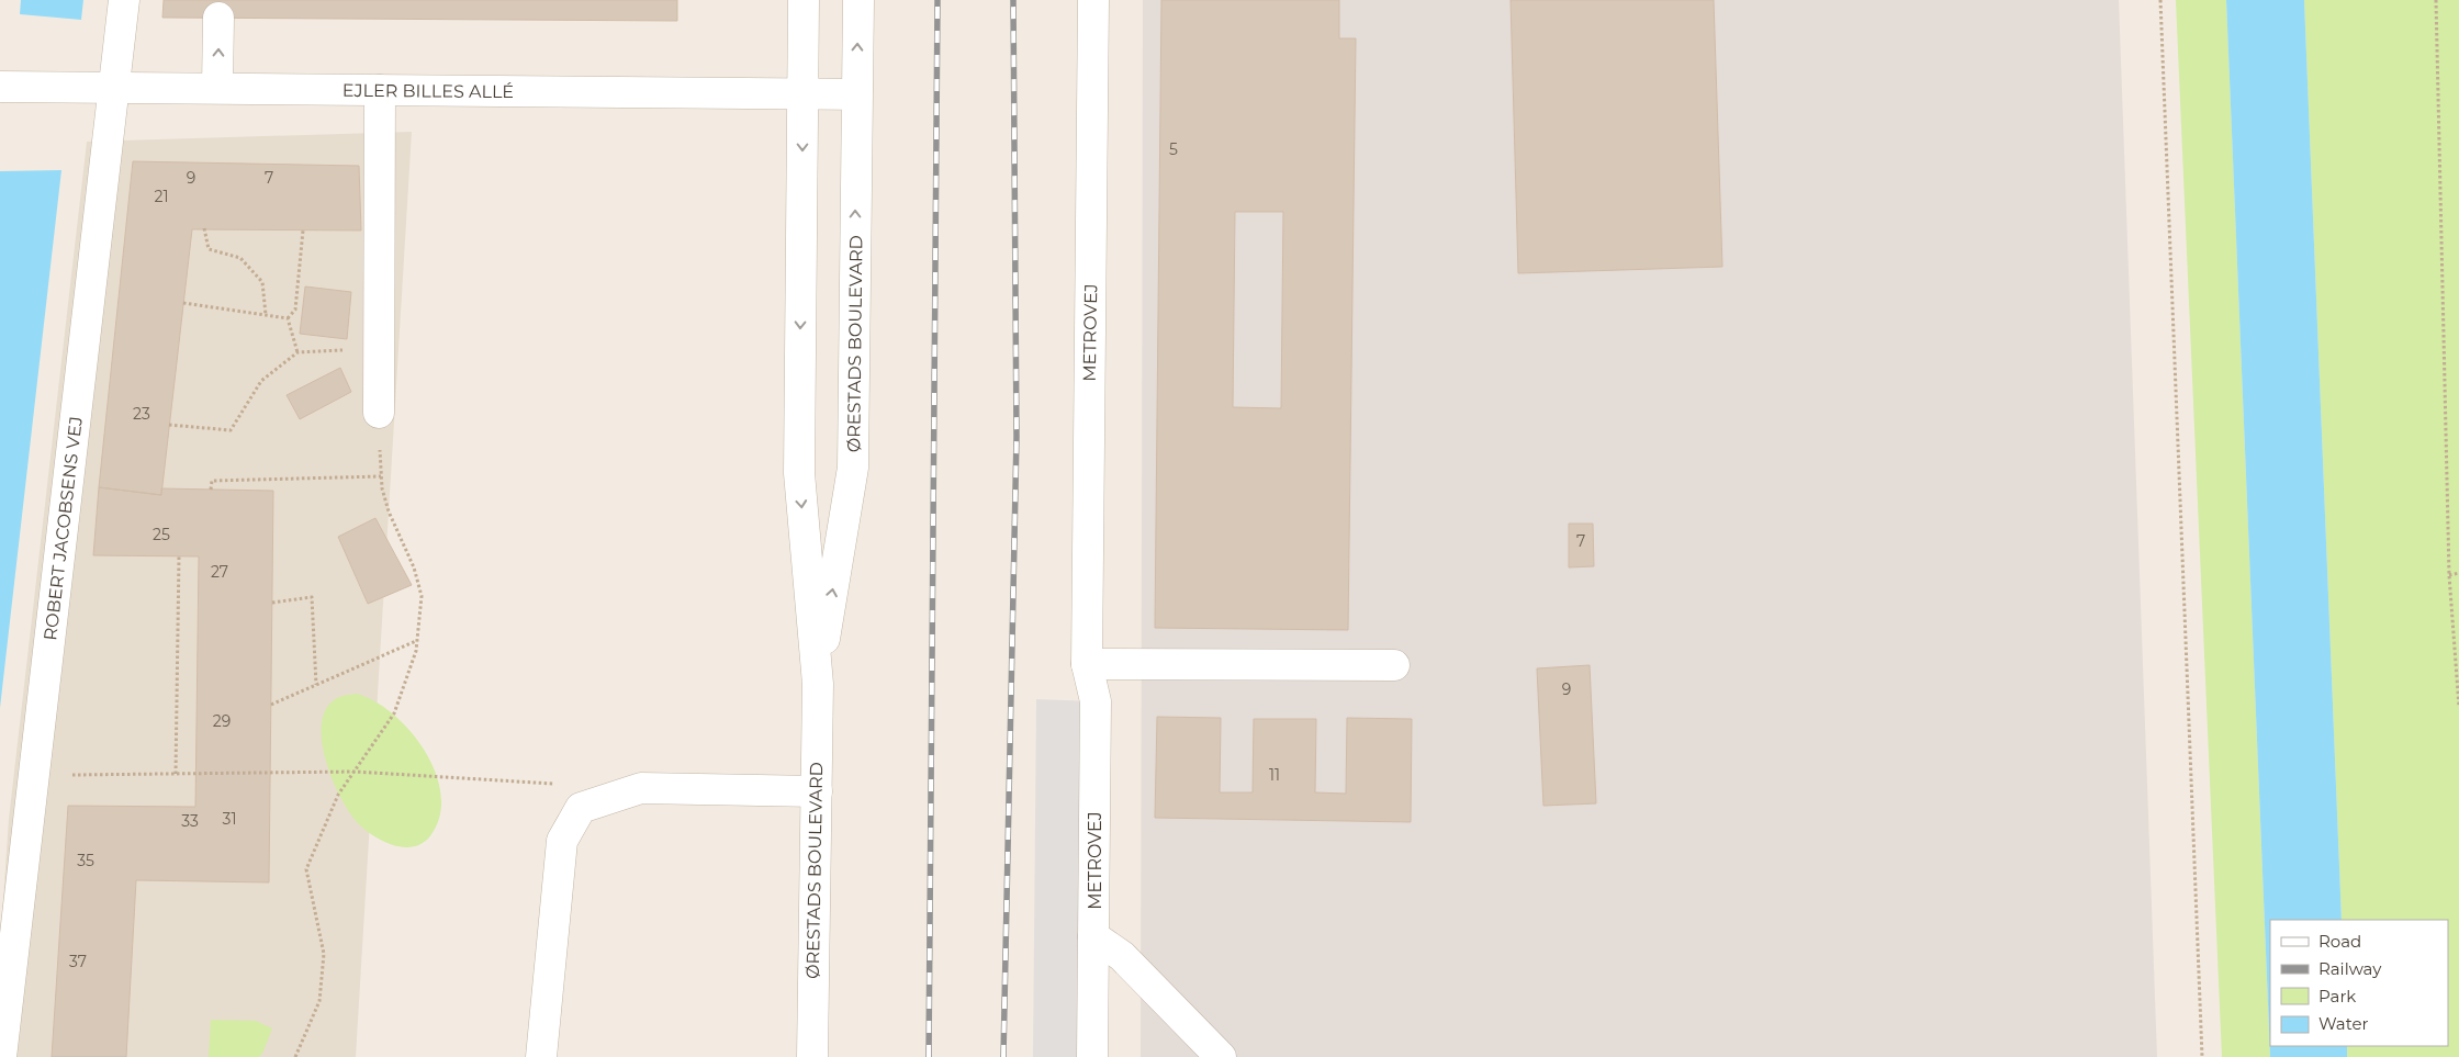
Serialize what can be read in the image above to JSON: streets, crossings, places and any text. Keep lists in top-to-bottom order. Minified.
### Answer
{"streets":{"street":["EJLER BILLES ALLÉ","METROVEJ","ØRESTADS BOULEVARD","ROBERT JACOBSENS VEJ"]},"crossings":[["EJLER BILLES ALLÉ","ØRESTADS BOULEVARD"],["EJLER BILLES ALLÉ","ROBERT JACOBSENS VEJ"]],"house_numbers":["5","9","7","21","23","25","7","27","9","29","11","31","33","35","37"],"legend":["Road","Railway","Park","Water"]}
